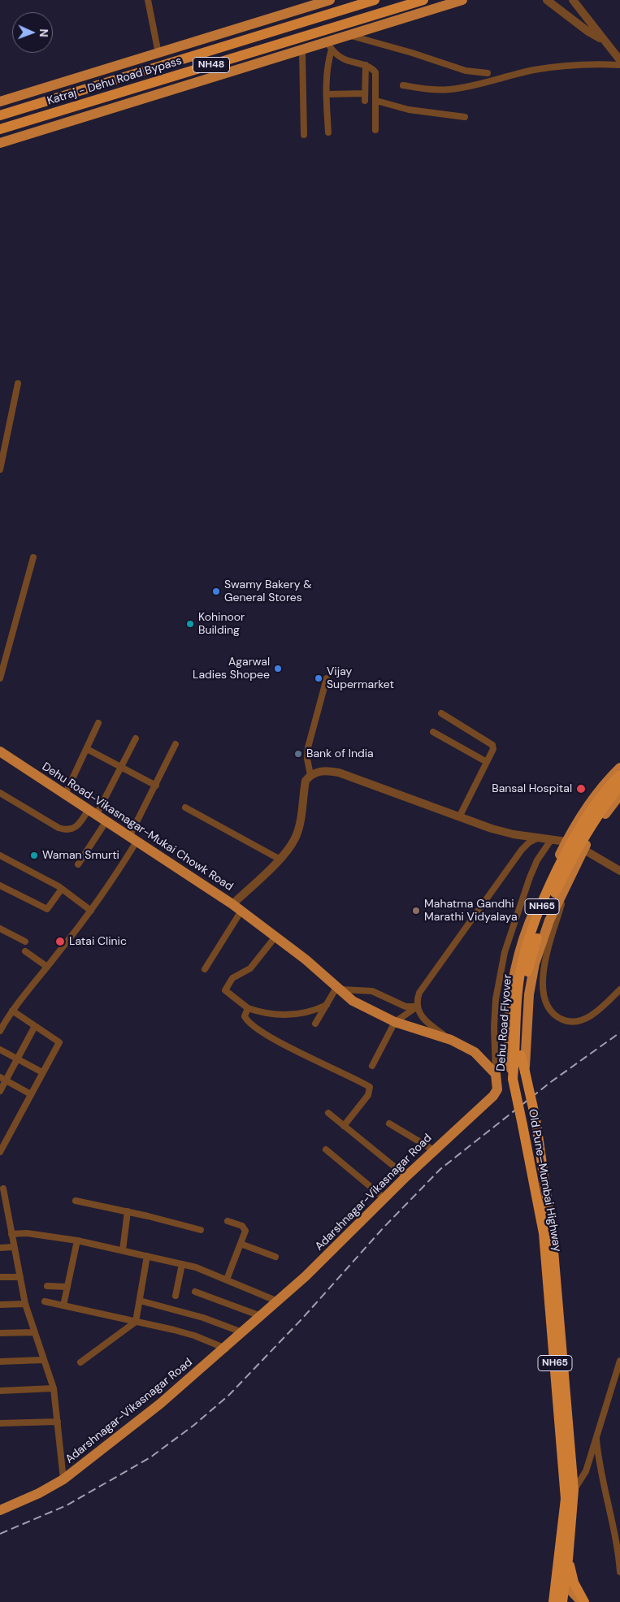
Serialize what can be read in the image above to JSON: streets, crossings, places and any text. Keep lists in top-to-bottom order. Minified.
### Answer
{"streets":{"highway":["NH48","Katraj - Dehu Road Bypass","NH65","Dehu Road Flyover","Old Pune–Mumbai Highway"],"main road":["Dehu Road-Vikasnagar-Mukai Chowk Road","Adarshnagar-Vikasnagar Road"]},"crossings":[["Dehu Road Flyover","Old Pune–Mumbai Highway"]],"places":["Swamy Bakery & General Stores","Kohinoor Building","Agarwal Ladies Shopee","Vijay Supermarket","Bank of India","Bansal Hospital","Waman Smurti","Mahatma Gandhi Marathi Vidyalaya","Latai Clinic"],"north":"right"}
